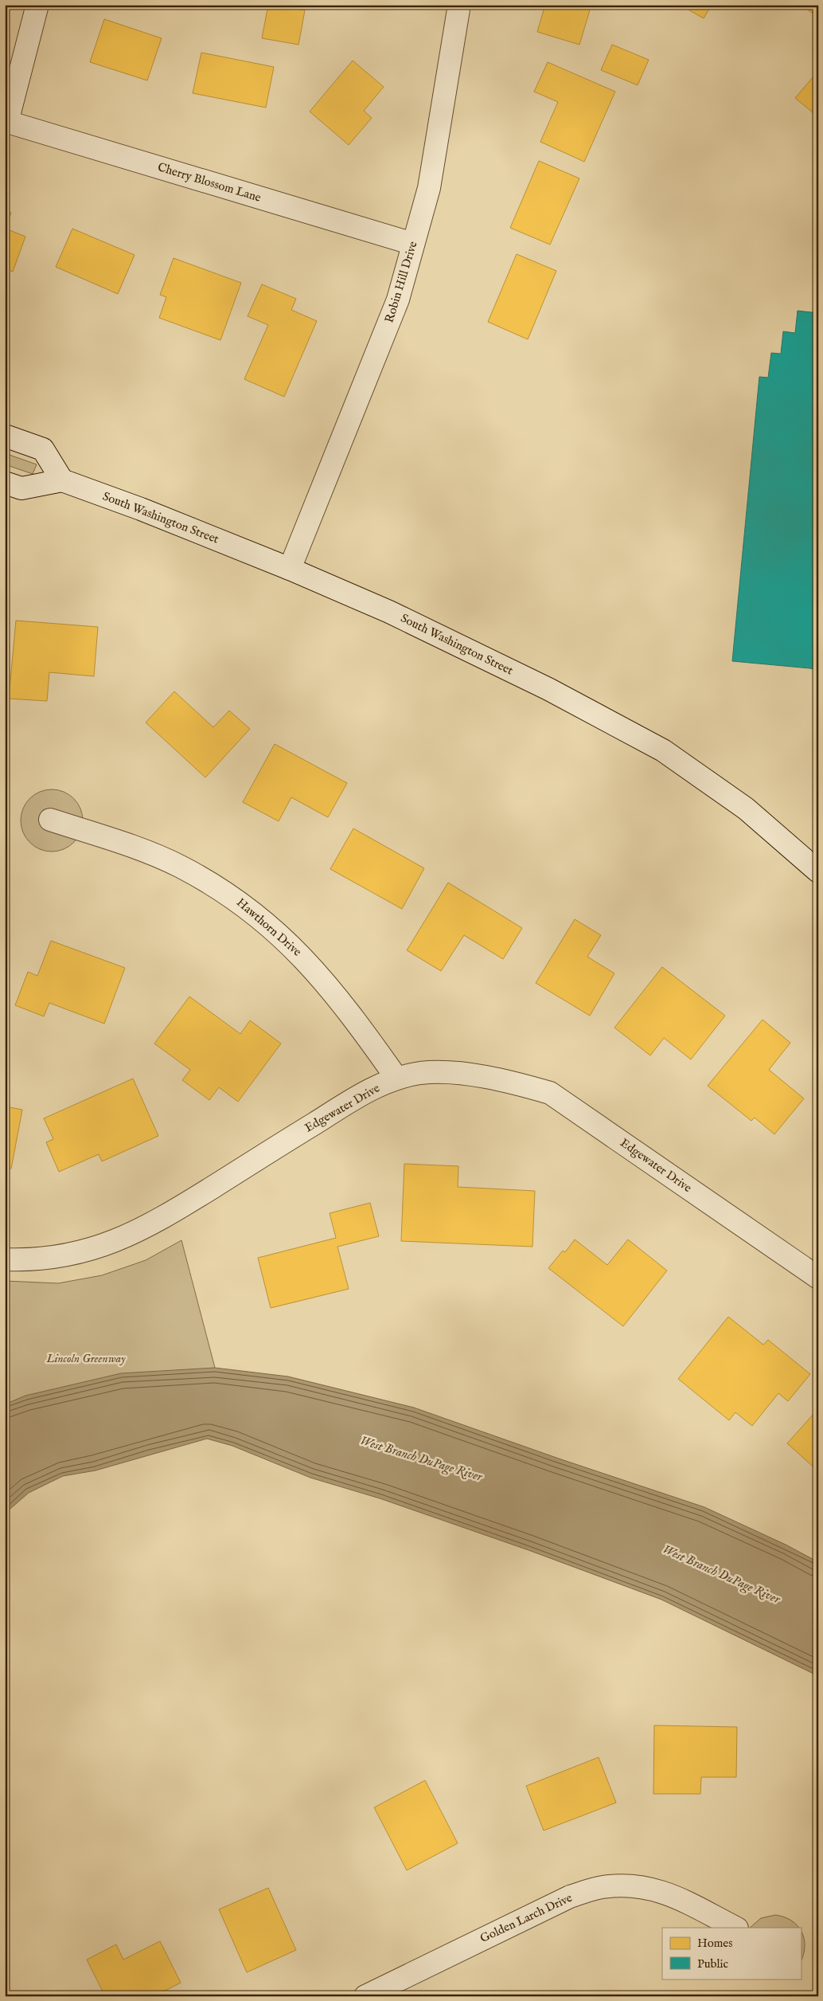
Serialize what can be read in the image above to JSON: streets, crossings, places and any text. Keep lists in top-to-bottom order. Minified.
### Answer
{"streets":{"street":["Cherry Blossom Lane","Robin Hill Drive","South Washington Street","Hawthorn Drive","Edgewater Drive","Golden Larch Drive"]},"crossings":[["Cherry Blossom Lane","Robin Hill Drive"],["Robin Hill Drive","South Washington Street"],["Hawthorn Drive","Edgewater Drive"]],"water":["West Branch DuPage River"],"parks":["Lincoln Greenway"],"legend":["Homes","Public"]}
